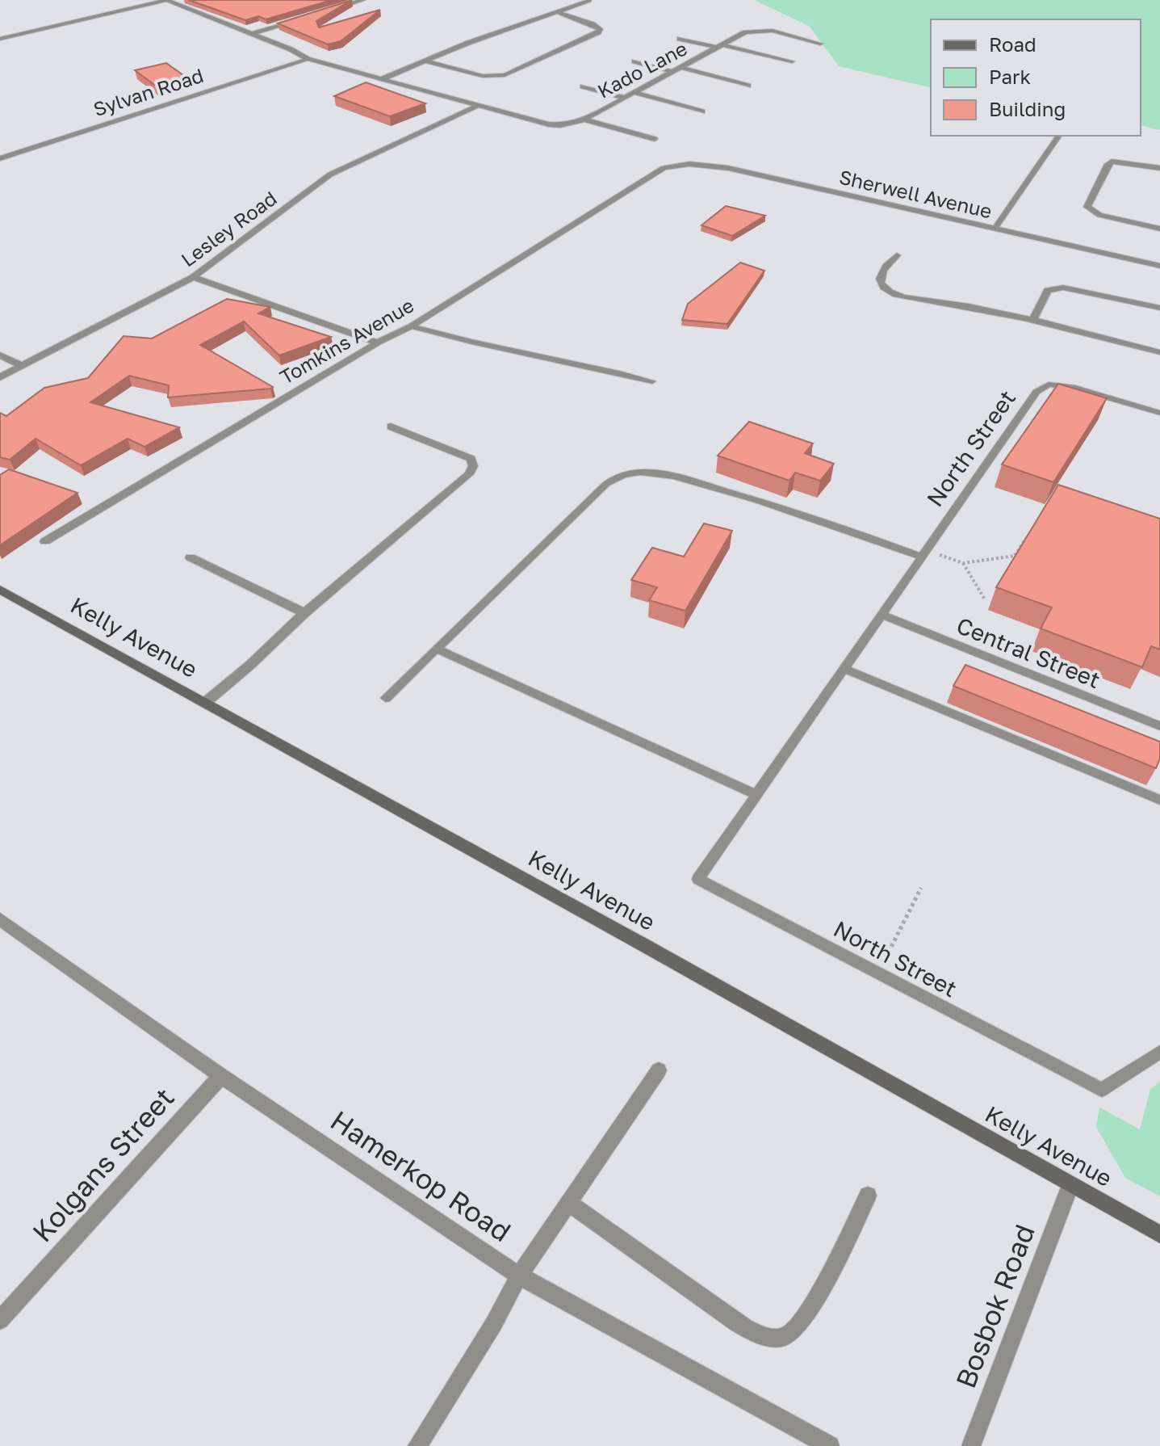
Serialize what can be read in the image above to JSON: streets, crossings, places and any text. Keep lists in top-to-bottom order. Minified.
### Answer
{"streets":{"street":["Kado Lane","Sylvan Road","Sherwell Avenue","Lesley Road","Tomkins Avenue","Kelly Avenue","Kolgans Street","Hamerkop Road","Bosbok Road"],"lane":["North Street","Central Street"]},"crossings":[["Kado Lane","Lesley Road"],["Sherwell Avenue","Tomkins Avenue"],["North Street","Central Street"],["Kelly Avenue","Bosbok Road"],["Kolgans Street","Hamerkop Road"]],"legend":["Road","Park","Building"]}
